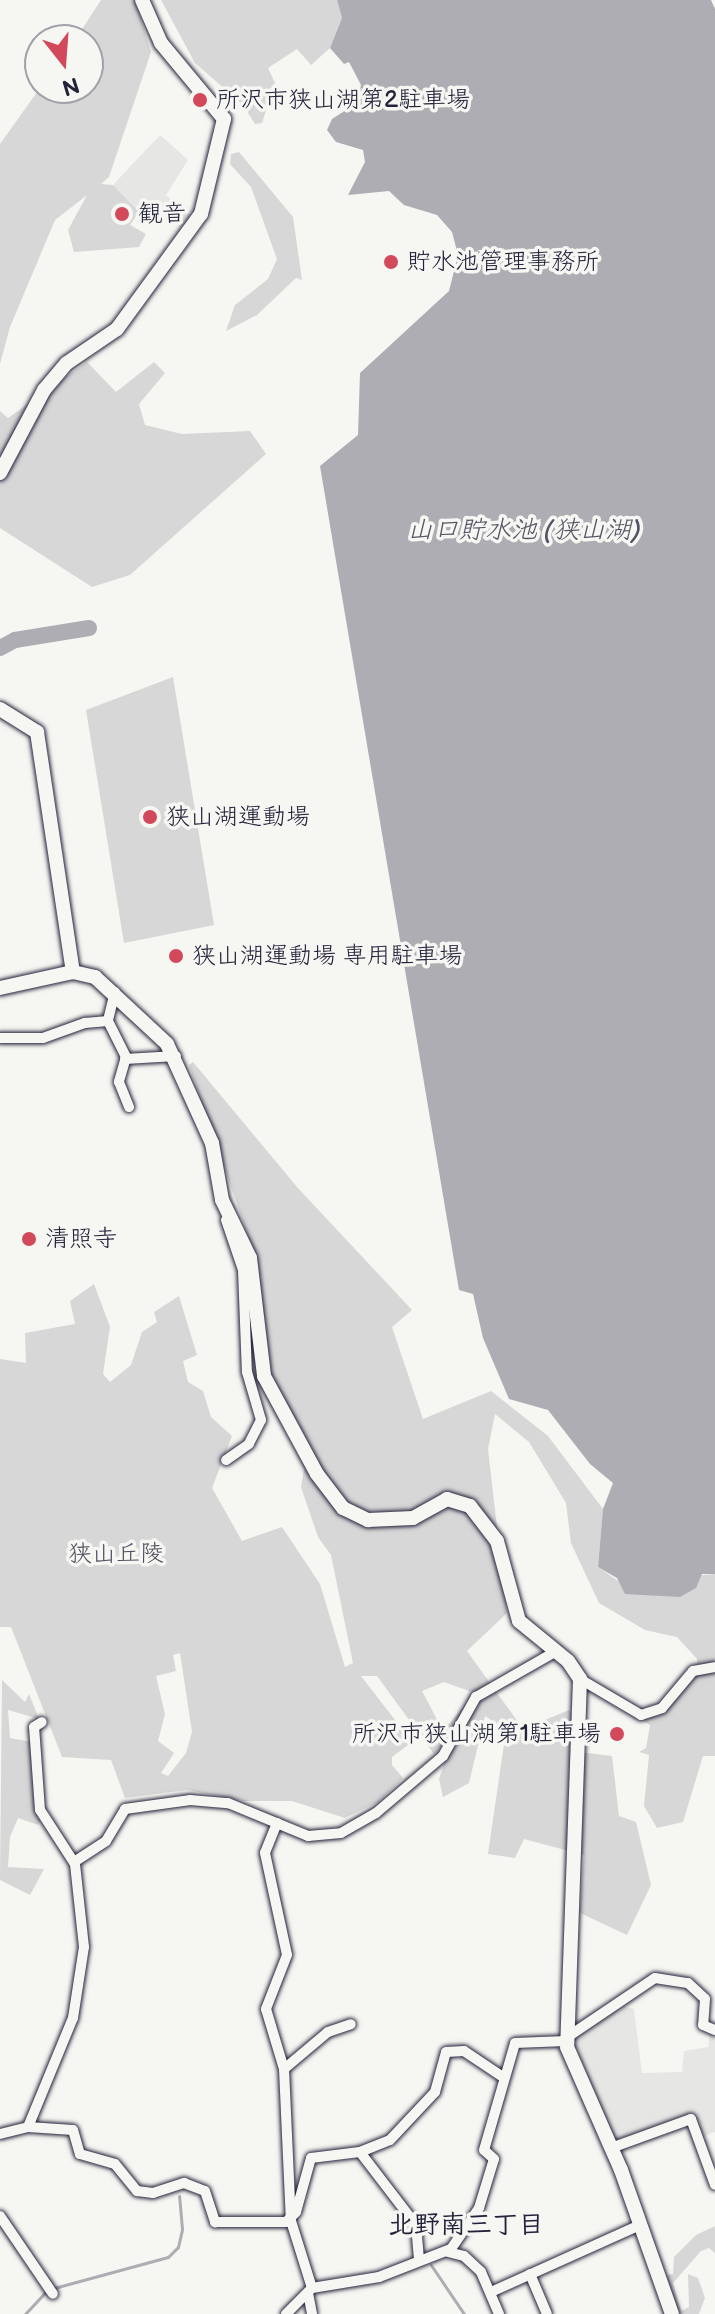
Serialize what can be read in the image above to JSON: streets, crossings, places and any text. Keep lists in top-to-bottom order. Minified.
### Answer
{"districts":["北野南三丁目"],"water":["山口貯水池 (狭山湖)"],"parks":["狭山丘陵"],"places":["所沢市狭山湖第2駐車場","観音","貯水池管理事務所","狭山湖運動場","狭山湖運動場 専用駐車場","清照寺","所沢市狭山湖第1駐車場"],"north":"bottom"}
